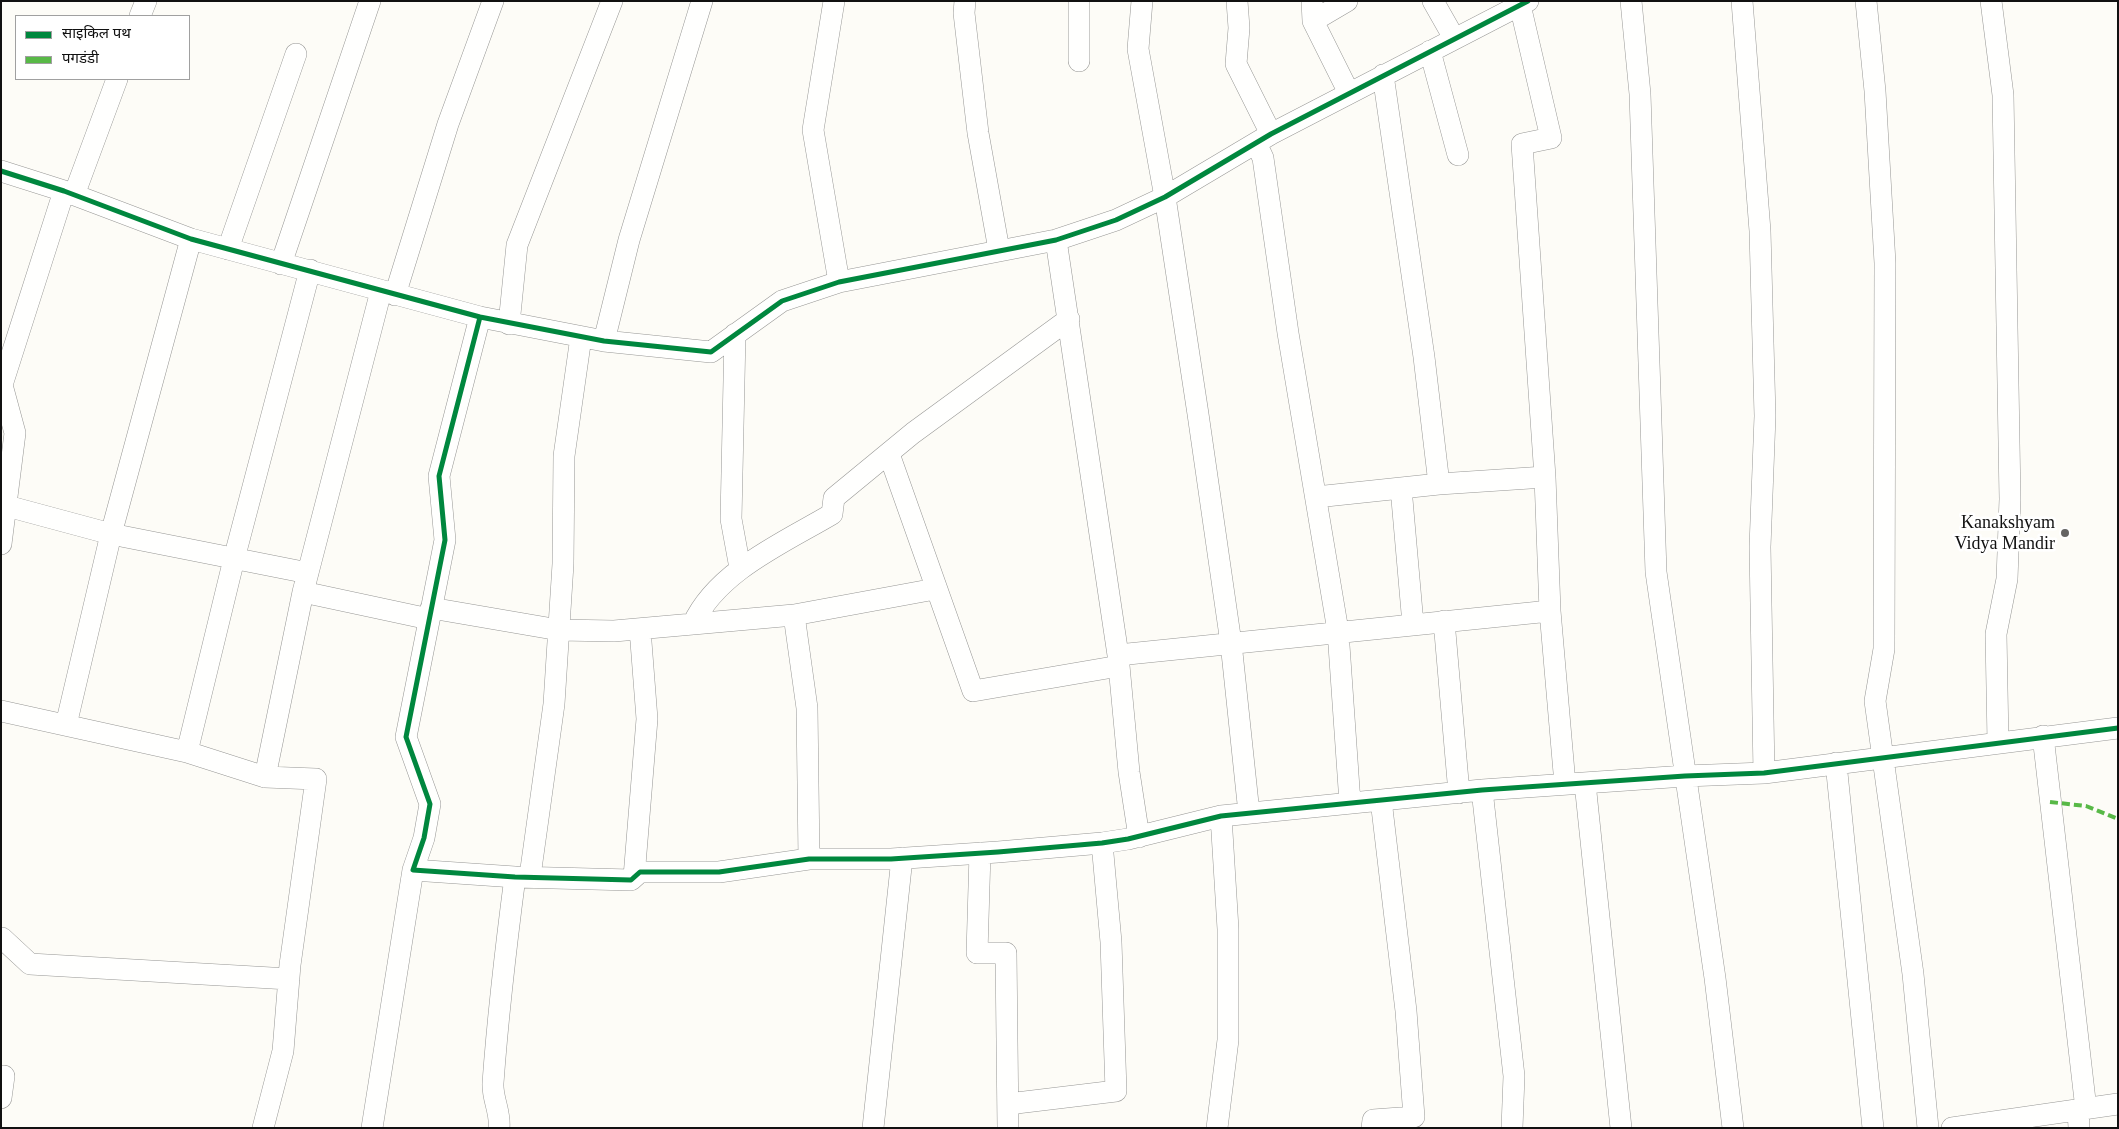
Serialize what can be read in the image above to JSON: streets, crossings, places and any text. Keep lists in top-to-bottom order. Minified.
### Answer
{"places":["Kanakshyam Vidya Mandir"],"legend":["साइकिल पथ","पगडंडी"]}
